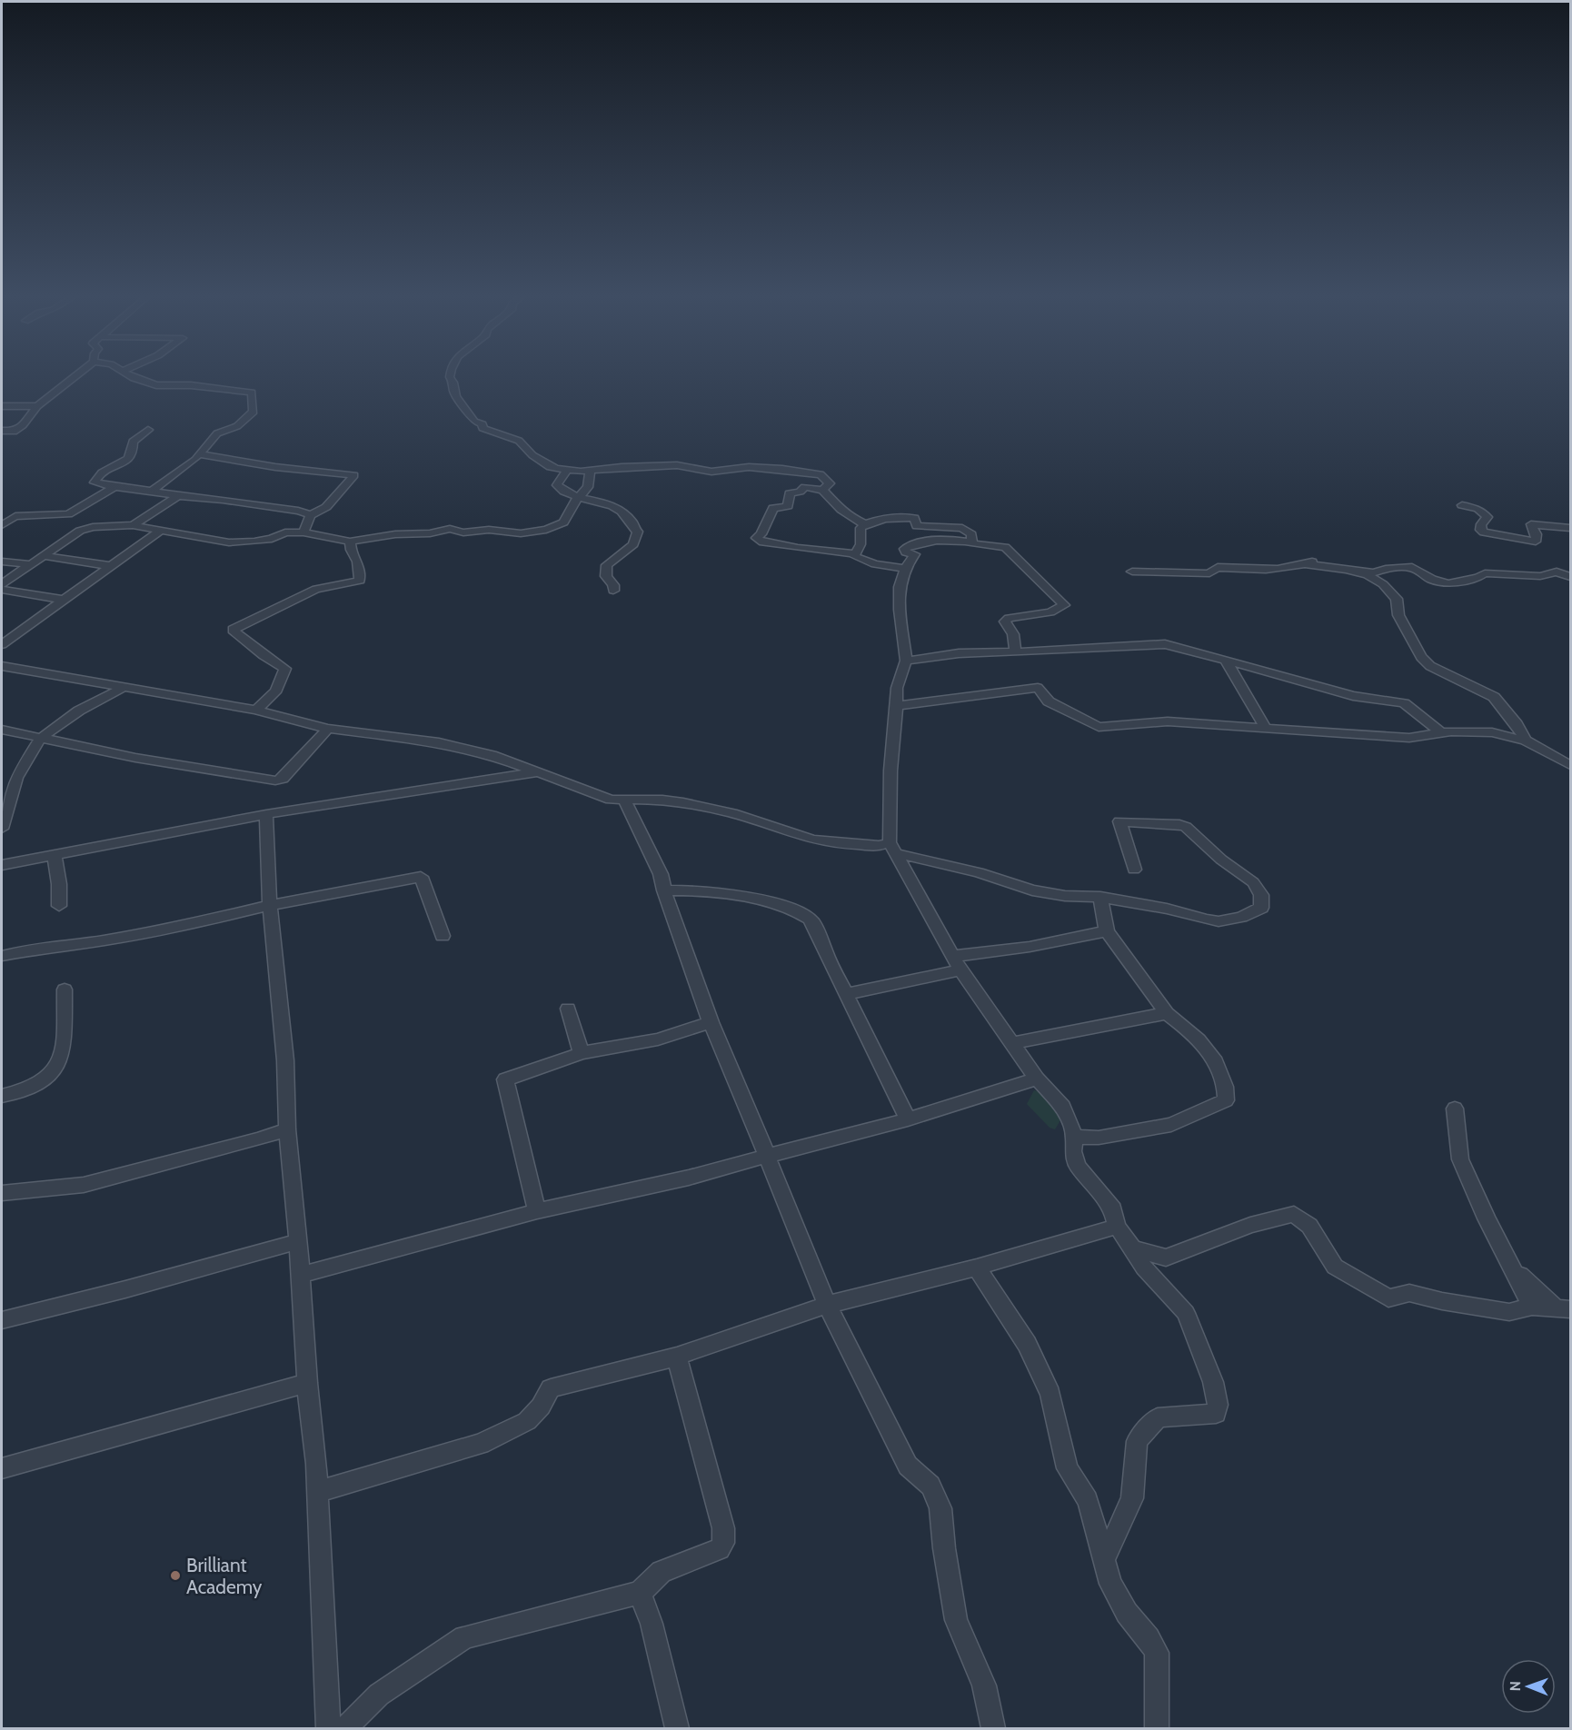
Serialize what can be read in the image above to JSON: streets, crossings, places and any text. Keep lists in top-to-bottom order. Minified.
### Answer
{"places":["Brilliant Academy"],"north":"left"}
